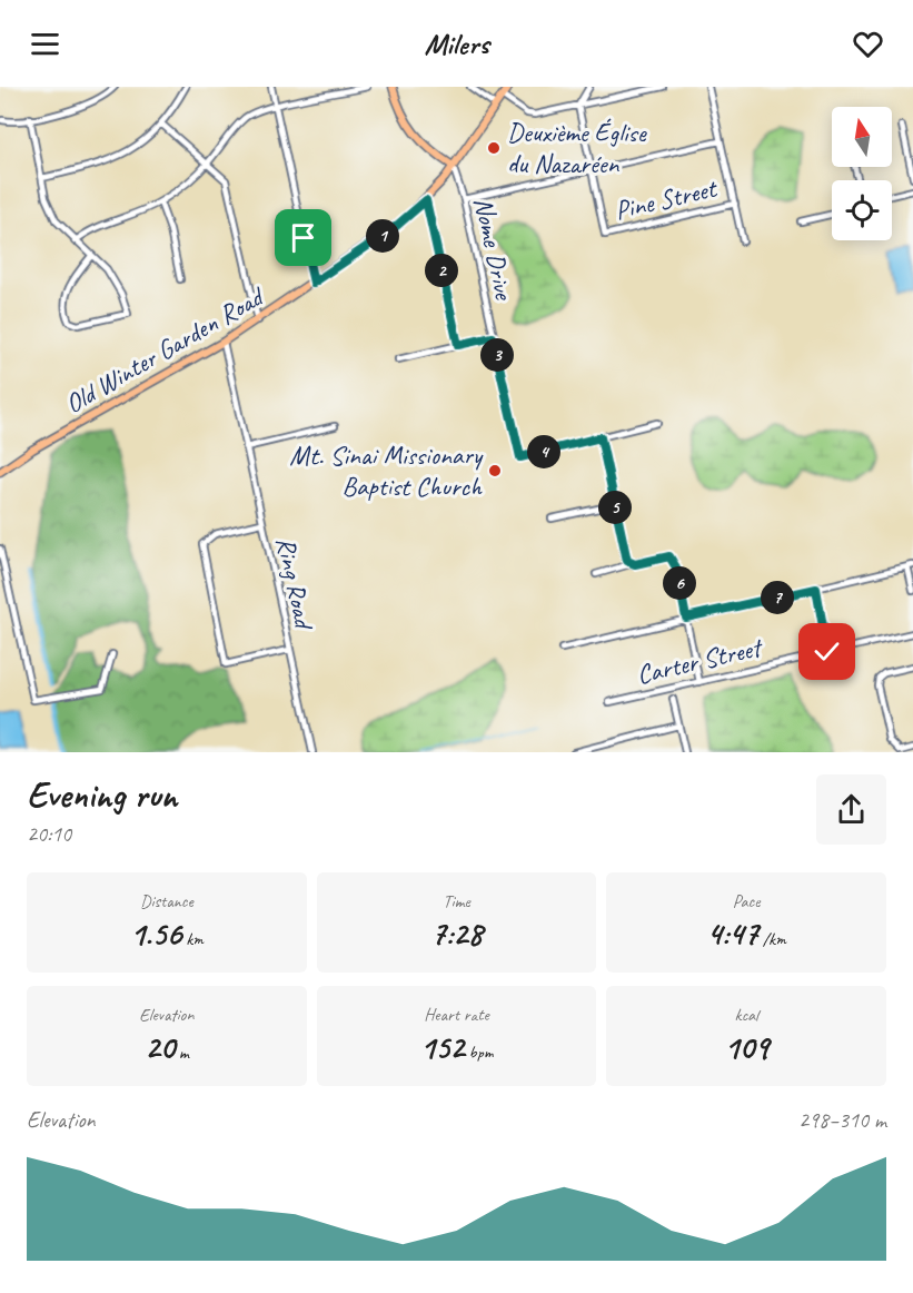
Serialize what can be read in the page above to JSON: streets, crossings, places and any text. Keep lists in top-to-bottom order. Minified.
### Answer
{"streets":{"main road":["Old Winter Garden Road"],"street":["Pine Street","Nome Drive","Ring Road","Carter Street"]},"crossings":[["Nome Drive","Old Winter Garden Road"],["Old Winter Garden Road","Ring Road"]],"places":["Deuxième Église du Nazaréen","Mt. Sinai Missionary Baptist Church"],"north":"top","page":{"header":"Milers","pins":["1","2","3","4","5","6","7"],"heading":["Evening run","20:10"],"stats":[["Distance","1.56 km"],["Time","7:28"],["Pace","4:47 /km"],["Elevation","20 m"],["Heart rate","152 bpm"],["kcal","109"]],"chart":["Elevation","298–310 m"]}}
